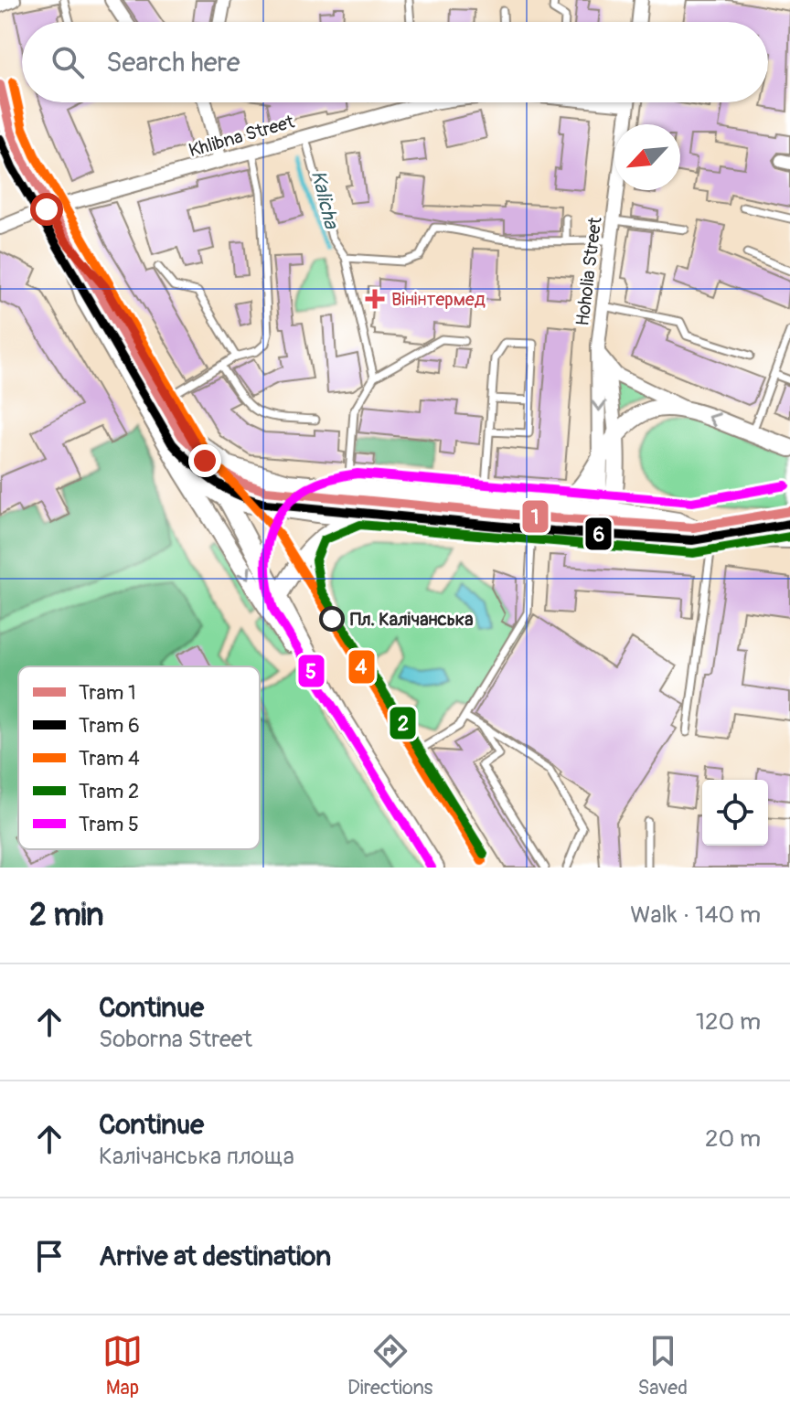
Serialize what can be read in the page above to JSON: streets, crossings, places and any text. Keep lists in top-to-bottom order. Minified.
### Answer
{"streets":{"street":["Khlibna Street","Hoholia Street"]},"crossings":[["Khlibna Street","Hoholia Street"]],"water":["Kalicha"],"places":{"health":["Вінінтермед"],"other":["Пл. Калічанська"]},"lines":["tram line 4","tram line 1","tram line 6","tram line 5","tram line 2"],"legend":["Tram 1","Tram 6","Tram 4","Tram 2","Tram 5"],"north":"bottom left","page":{"search":"Search here","heading":["2 min","Walk · 140 m"],"list":[["Continue","Soborna Street","120 m"],["Continue","Калічанська площа","20 m"],"Arrive at destination"],"nav":["Map","Directions","Saved"]}}
